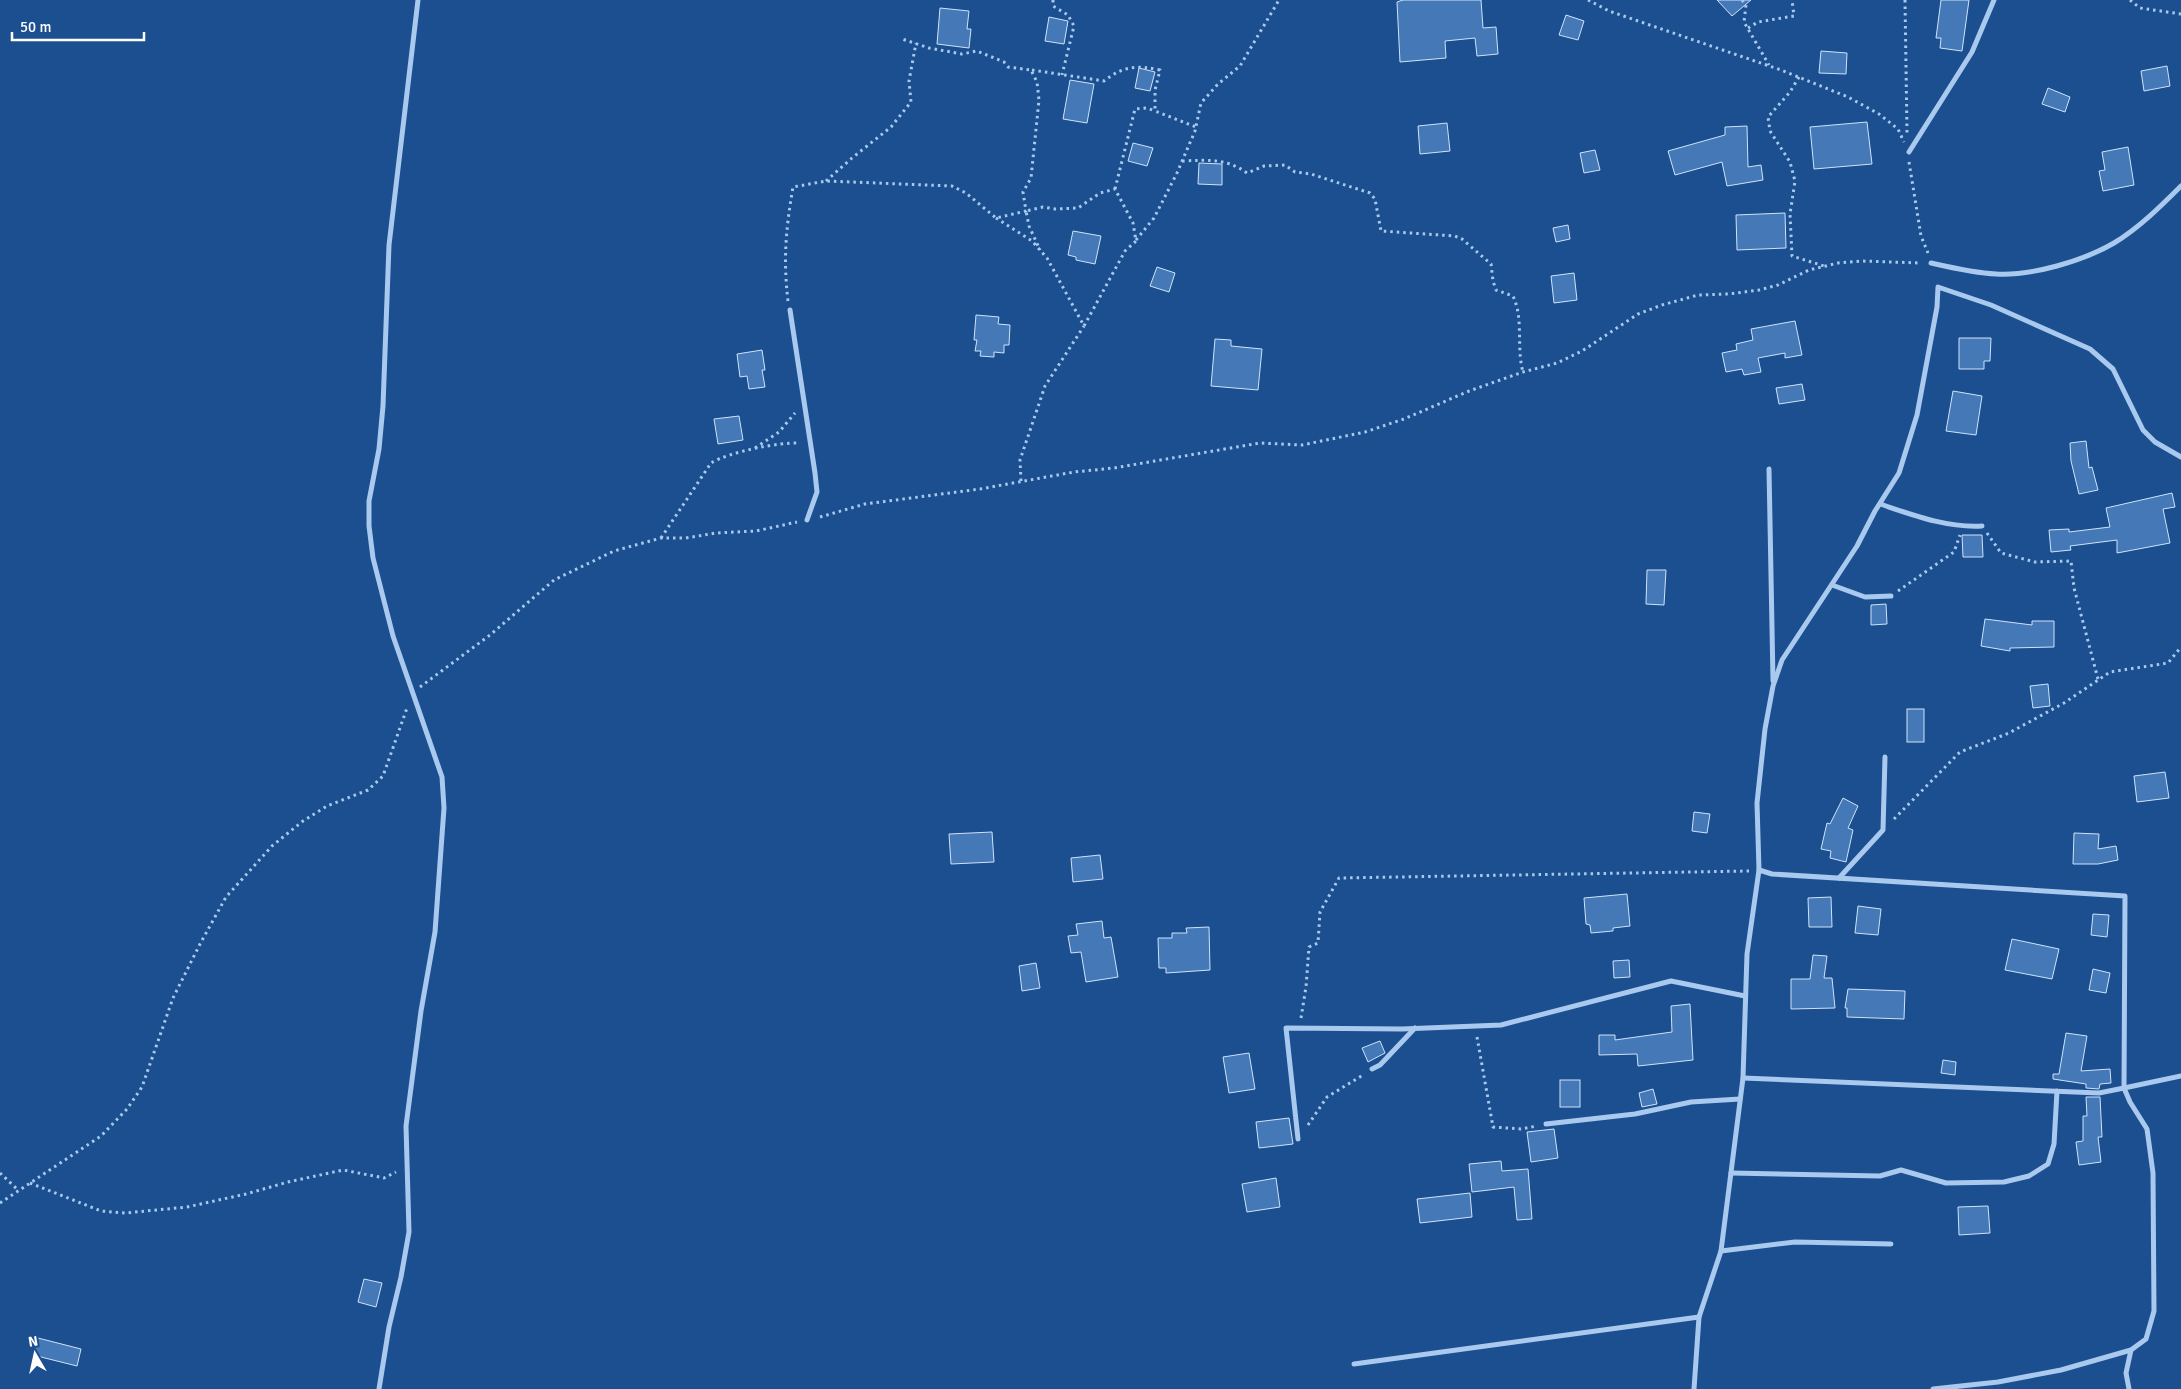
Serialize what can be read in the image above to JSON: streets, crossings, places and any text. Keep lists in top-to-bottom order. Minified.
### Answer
{"scale_bar":"50 m","north":"top"}
